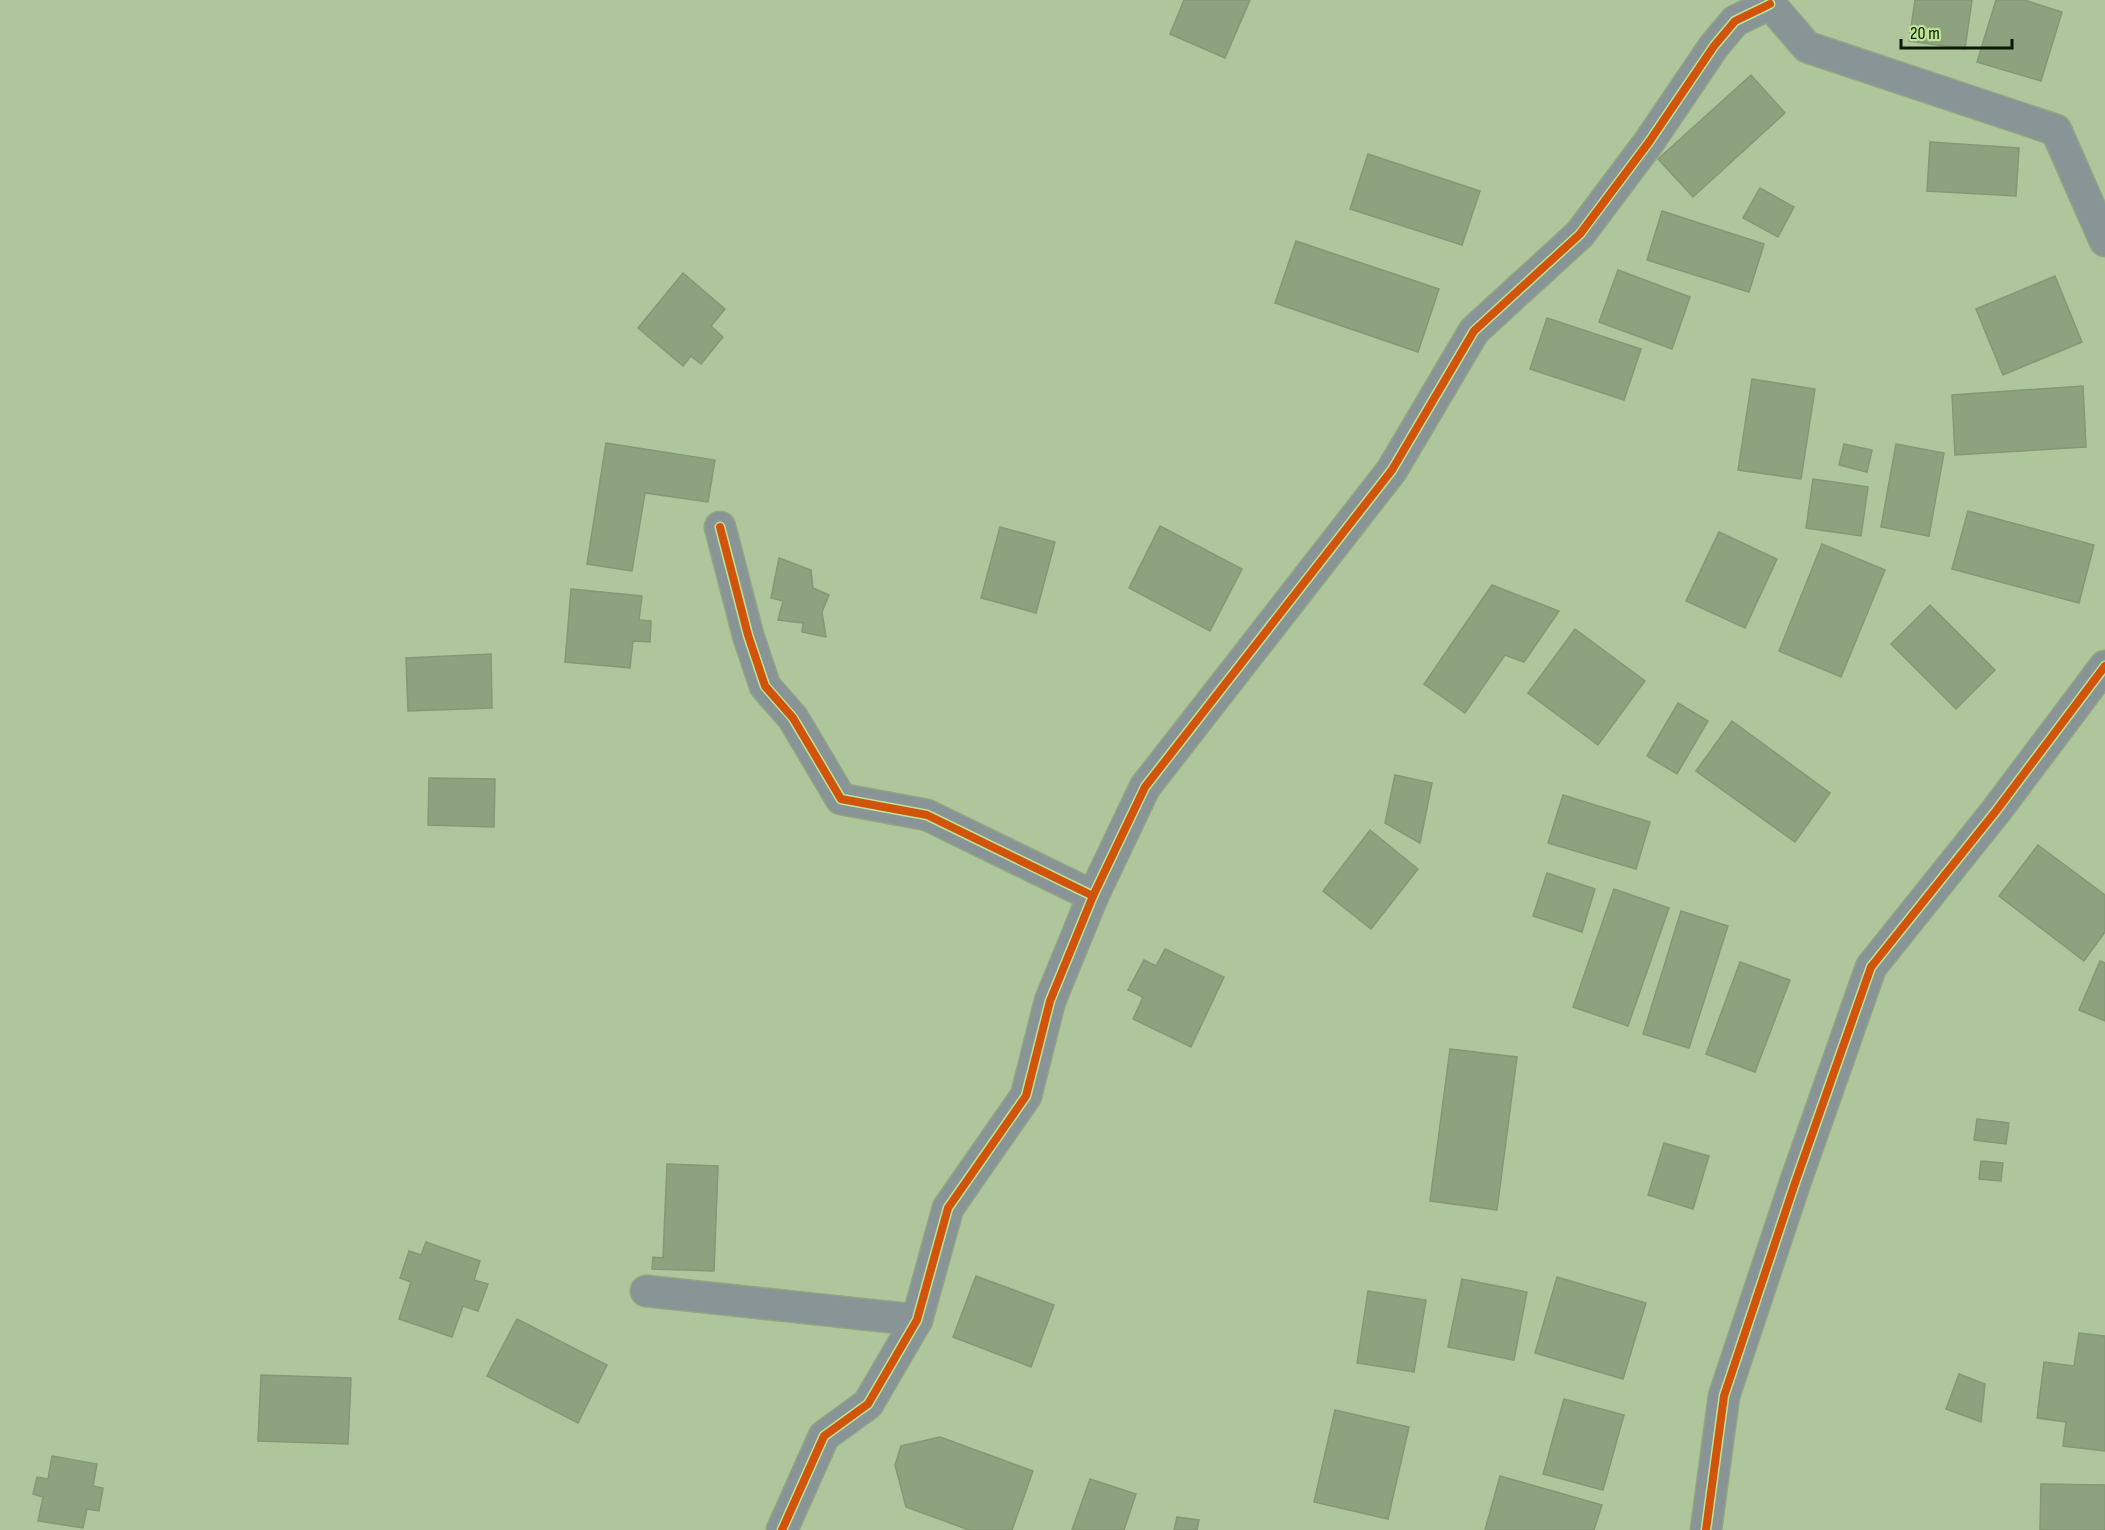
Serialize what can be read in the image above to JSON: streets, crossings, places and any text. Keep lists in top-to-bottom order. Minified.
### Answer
{"scale_bar":"20 m"}
